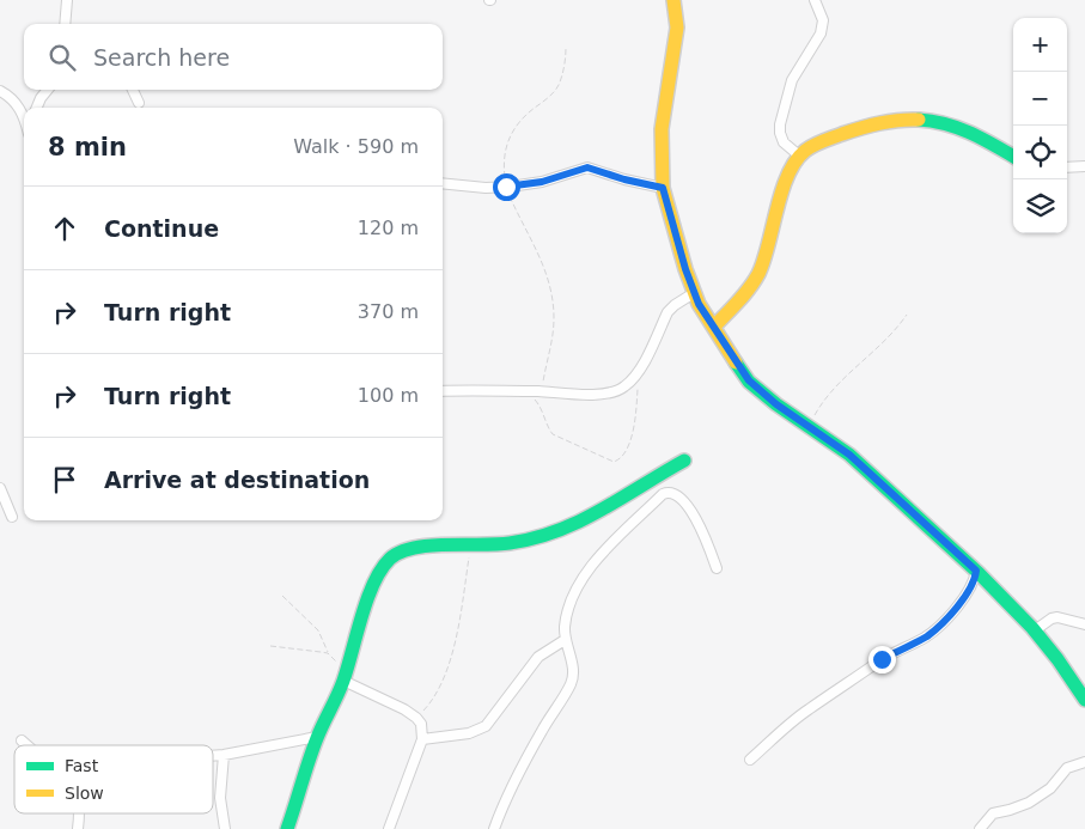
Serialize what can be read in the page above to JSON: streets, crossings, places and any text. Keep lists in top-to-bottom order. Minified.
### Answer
{"legend":["Fast","Slow"],"page":{"map_buttons":["+","−"],"search":"Search here","heading":["8 min","Walk · 590 m"],"list":[["Continue","120 m"],["Turn right","370 m"],["Turn right","100 m"],"Arrive at destination"]}}
